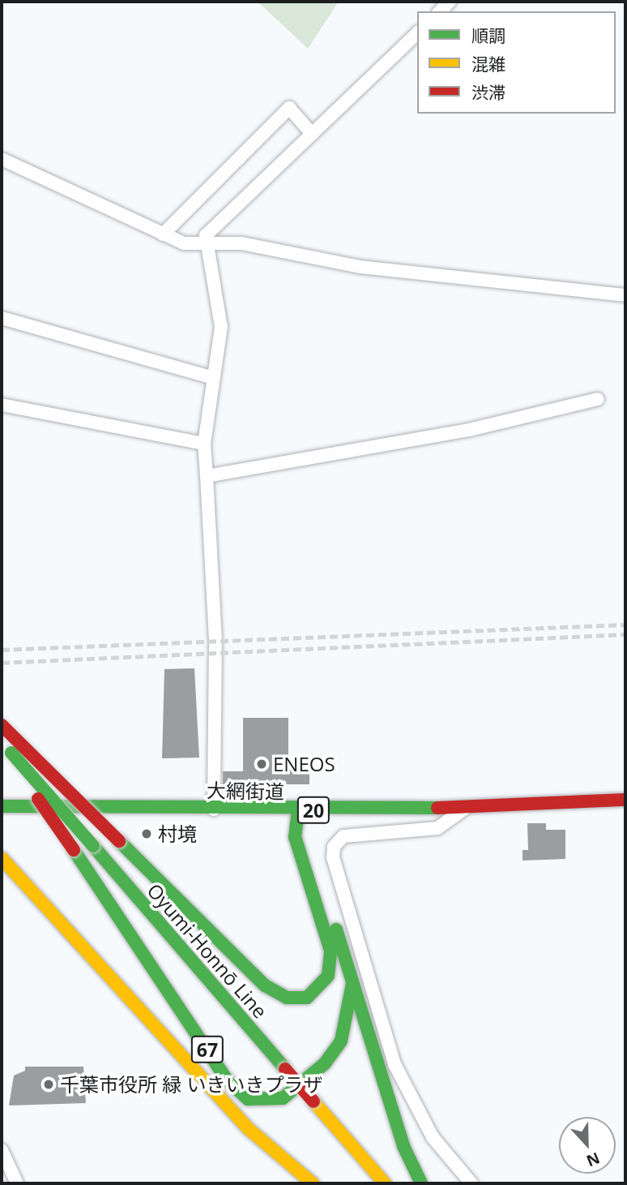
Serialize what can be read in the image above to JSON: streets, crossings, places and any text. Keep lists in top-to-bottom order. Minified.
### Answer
{"streets":{"main road":["大網街道","20","Oyumi-Honnō Line","67"]},"crossings":[["大網街道","67"],["Oyumi-Honnō Line","67"]],"places":["ENEOS","村境","千葉市役所 緑 いきいきプラザ"],"legend":["順調","混雑","渋滞"],"north":"bottom"}
